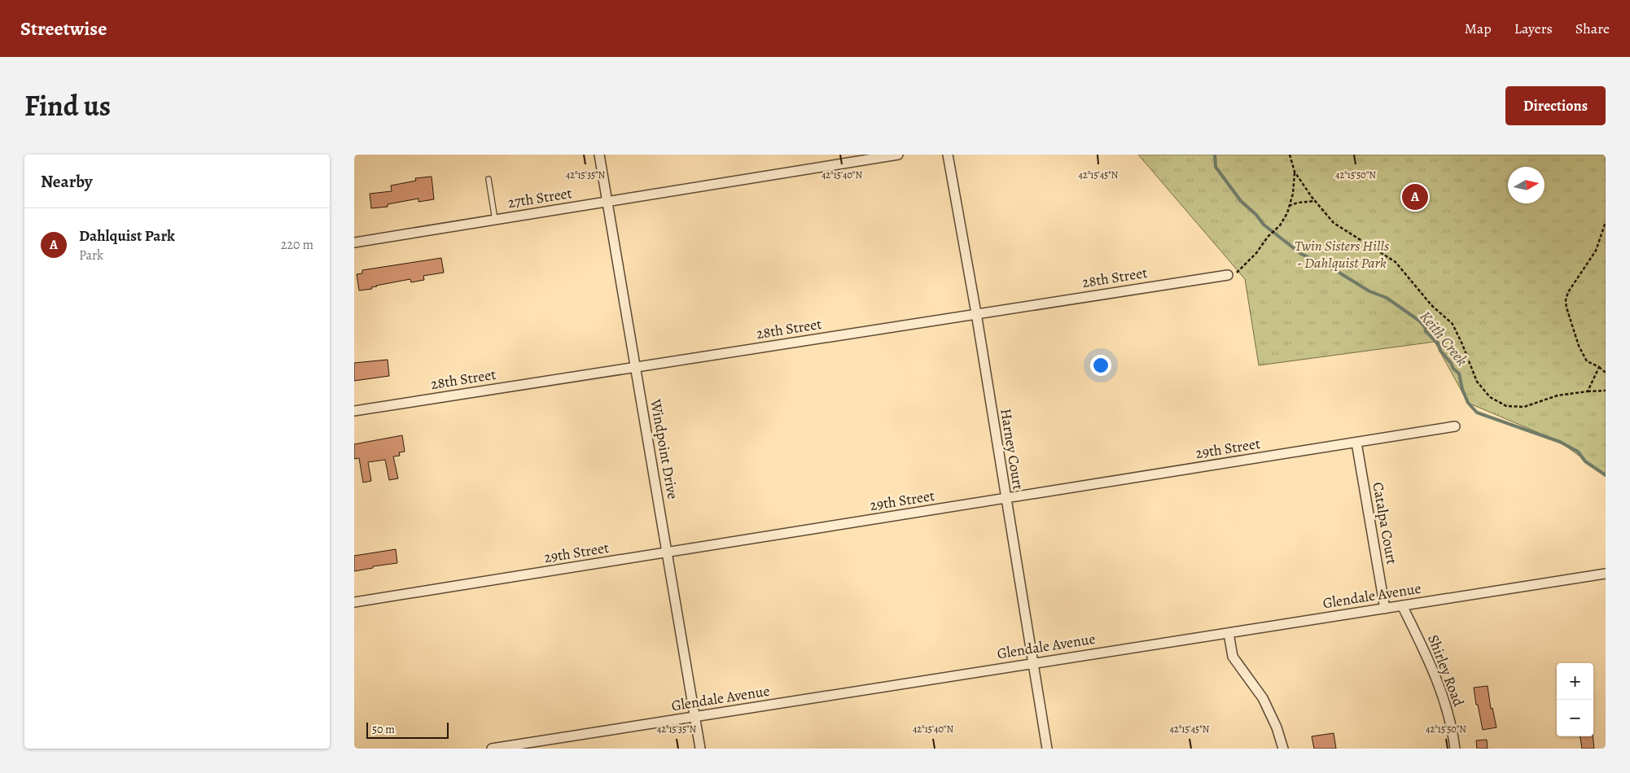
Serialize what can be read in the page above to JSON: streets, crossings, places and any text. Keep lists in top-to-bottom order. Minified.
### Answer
{"streets":{"street":["27th Street","28th Street","29th Street","Windpoint Drive","Harney Court","Catalpa Court","Glendale Avenue","Shirley Road"]},"crossings":[["27th Street","Windpoint Drive"],["28th Street","Windpoint Drive"],["28th Street","Harney Court"],["29th Street","Windpoint Drive"],["29th Street","Harney Court"],["29th Street","Catalpa Court"],["Windpoint Drive","Glendale Avenue"],["Harney Court","Glendale Avenue"],["Catalpa Court","Glendale Avenue"],["Glendale Avenue","Shirley Road"]],"water":["Keith Creek"],"parks":["Twin Sisters Hills - Dahlquist Park"],"scale_bar":"50 m","north":"right","page":{"header":"Streetwise","nav":["Map","Layers","Share"],"title":"Find us","buttons":"Directions","heading":"Nearby","pins":"A","list":[{"mark":"A","name":"Dahlquist Park","note":"Park","value":"220 m"}],"map_buttons":["+","−"],"scale":"50 m"},"coordinates":["42°15'35\"N","42°15'40\"N","42°15'45\"N","42°15'50\"N"]}
